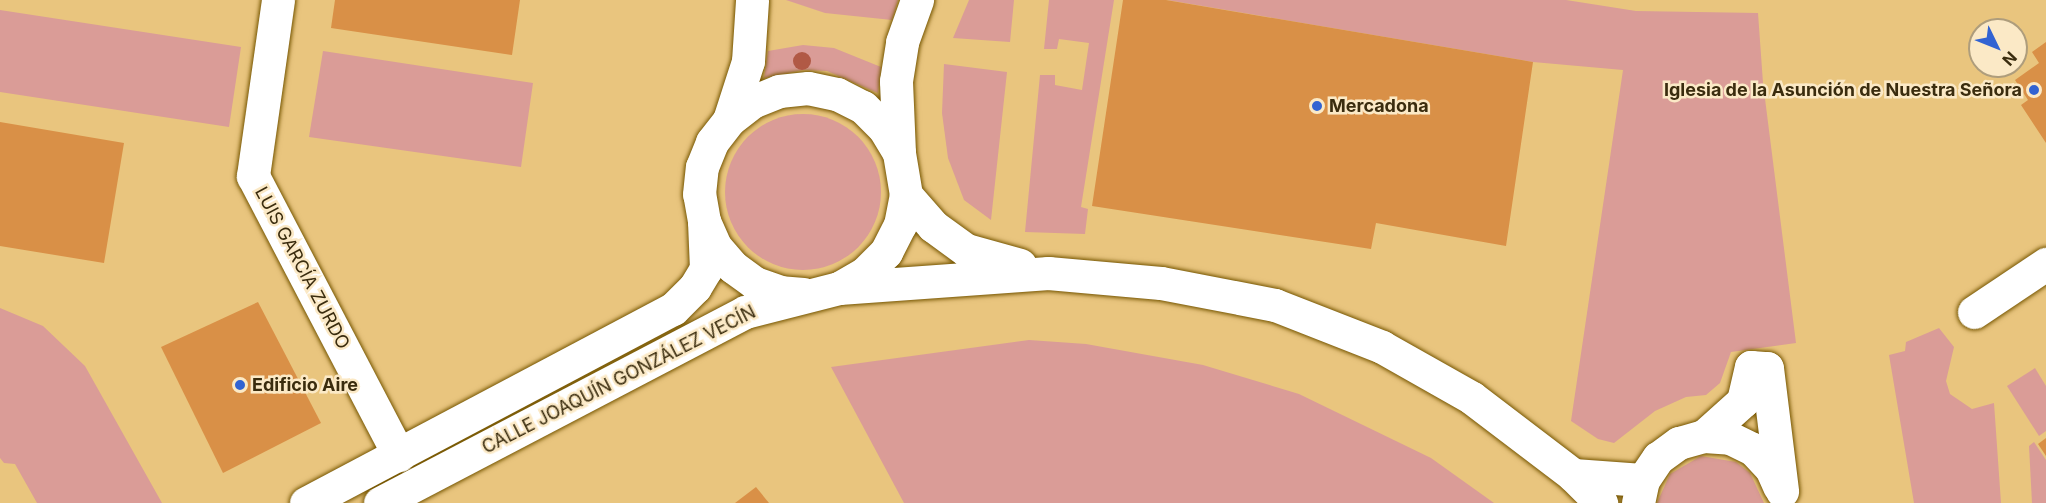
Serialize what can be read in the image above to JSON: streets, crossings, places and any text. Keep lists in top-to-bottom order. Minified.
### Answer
{"streets":{"street":["LUIS GARCÍA ZURDO","CALLE JOAQUÍN GONZÁLEZ VECÍN"]},"crossings":[["LUIS GARCÍA ZURDO","CALLE JOAQUÍN GONZÁLEZ VECÍN"]],"places":["Iglesia de la Asunción de Nuestra Señora","Mercadona","Edificio Aire"],"north":"bottom right"}
